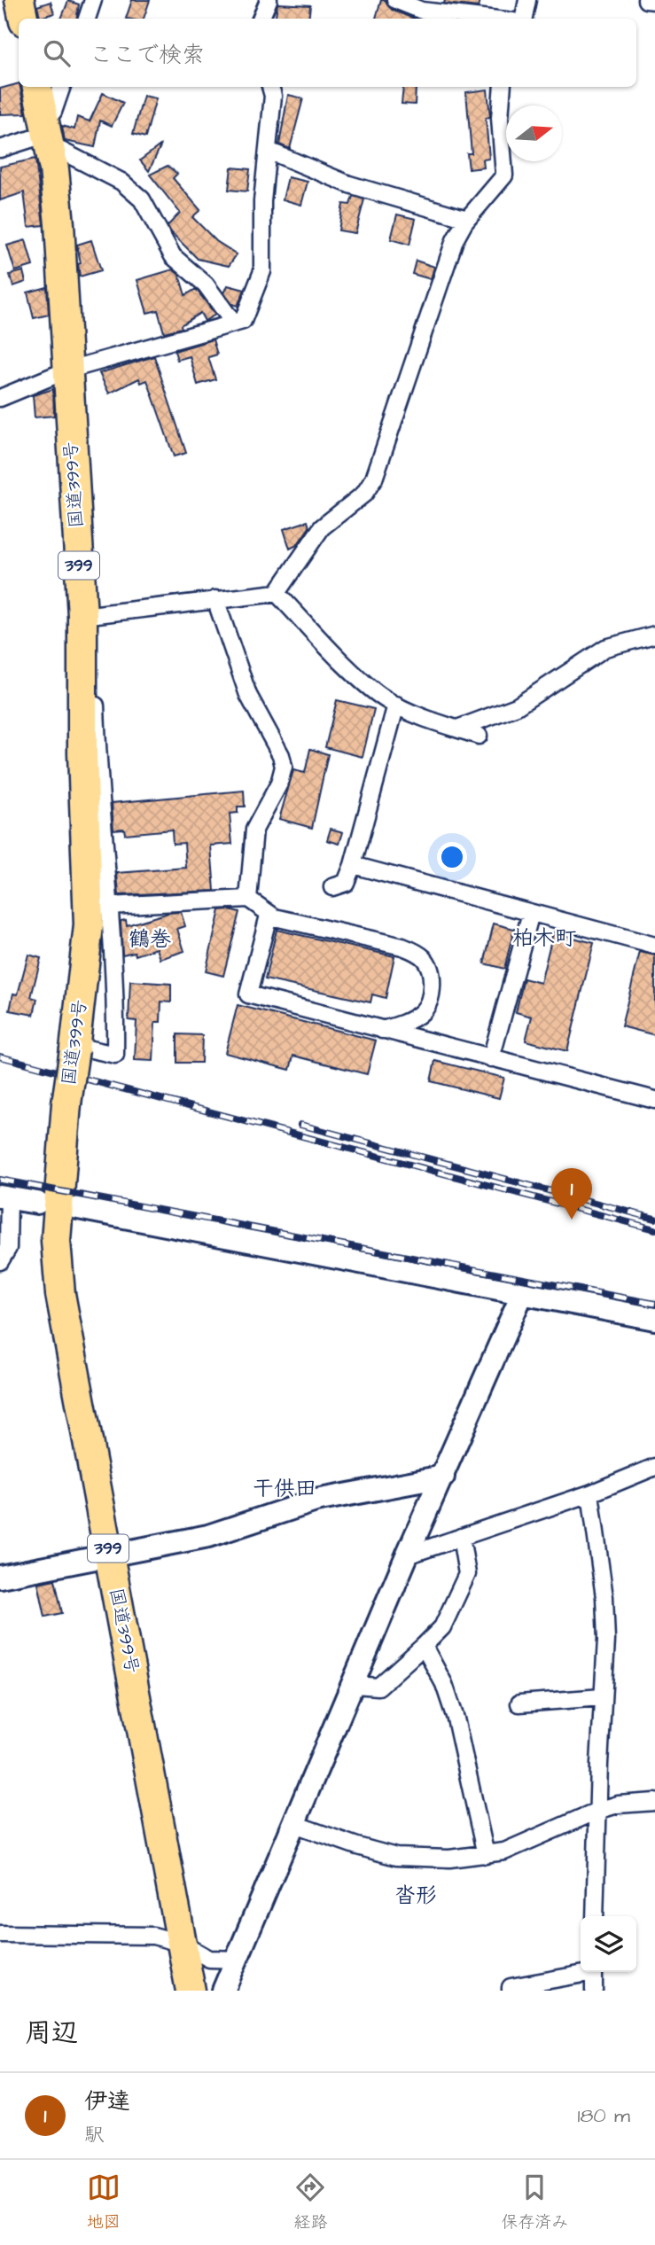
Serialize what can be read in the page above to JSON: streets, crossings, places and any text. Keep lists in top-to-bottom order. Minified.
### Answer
{"streets":{"highway":["国道399号","399"]},"districts":["柏木町","鶴巻","干供田","沓形"],"north":"right","page":{"search":"ここで検索","pins":"1","heading":"周辺","list":[{"mark":"1","name":"伊達","note":"駅","value":"180 m"}],"nav":["地図","経路","保存済み"]}}
